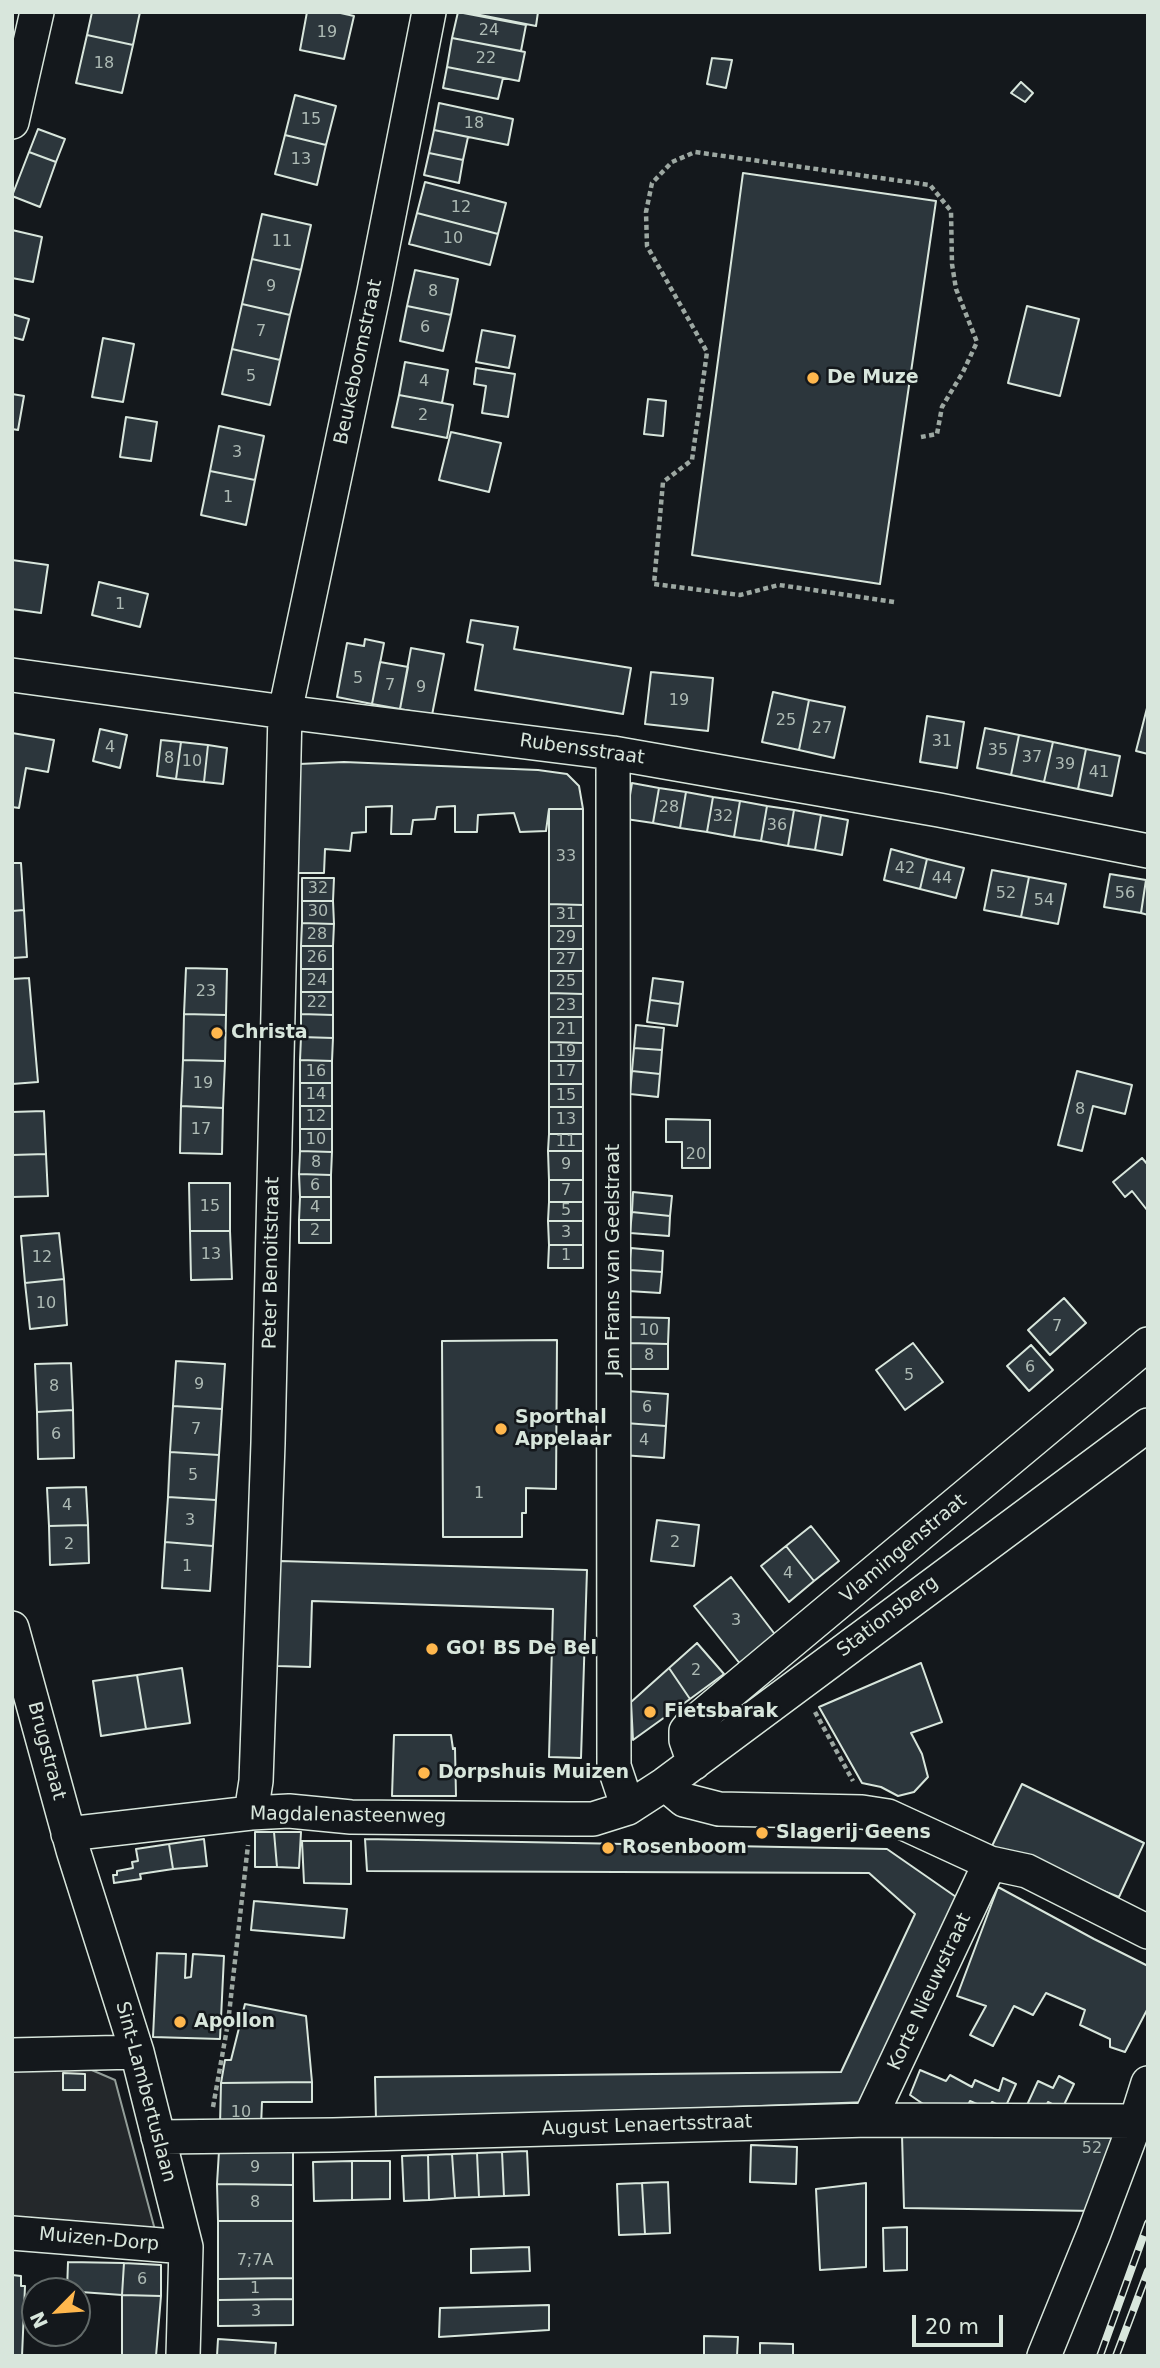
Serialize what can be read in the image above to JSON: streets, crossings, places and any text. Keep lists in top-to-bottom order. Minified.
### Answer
{"streets":{"street":["Beukeboomstraat","Rubensstraat","Jan Frans van Geelstraat","Peter Benoitstraat","Vlamingenstraat","Stationsberg","Brugstraat","Magdalenasteenweg","Korte Nieuwstraat","Sint-Lambertuslaan","August Lenaertsstraat","Muizen-Dorp"]},"crossings":[["Beukeboomstraat","Rubensstraat"],["Beukeboomstraat","Peter Benoitstraat"],["Rubensstraat","Jan Frans van Geelstraat"],["Rubensstraat","Peter Benoitstraat"],["Jan Frans van Geelstraat","Stationsberg"],["Jan Frans van Geelstraat","Magdalenasteenweg"],["Peter Benoitstraat","Magdalenasteenweg"],["Vlamingenstraat","Stationsberg"],["Stationsberg","Magdalenasteenweg"],["Brugstraat","Magdalenasteenweg"],["Brugstraat","Sint-Lambertuslaan"],["Magdalenasteenweg","Sint-Lambertuslaan"],["Korte Nieuwstraat","August Lenaertsstraat"],["Sint-Lambertuslaan","August Lenaertsstraat"],["Sint-Lambertuslaan","Muizen-Dorp"]],"places":["De Muze","Christa","Sporthal Appelaar","GO! BS De Bel","Fietsbarak","Dorpshuis Muizen","Slagerij Geens","Rosenboom","Apollon"],"house_numbers":["24","19","22","18","15","18","13","12","10","11","9","8","6","7","5","4","2","3","1","1","5","7","9","19","25","27","31","4","35","37","8","10","39","41","28","32","36","33","42","44","32","52","56","54","30","31","28","29","26","27","24","25","23","22","23","21","19","16","17","19","14","15","8","12","13","17","10","11","20","8","9","6","7","15","4","5","2","3","13","1","12","10","7","10","8","6","5","9","8","6","7","6","4","5","1","4","3","2","2","1","4","3","2","10","52","9","8","7;7A","6","1","3"],"scale_bar":"20 m","north":"bottom left"}
